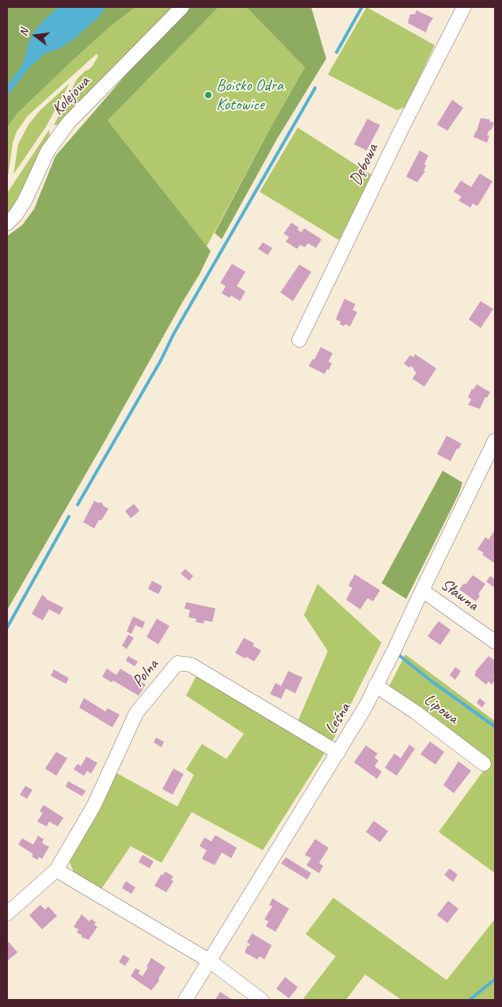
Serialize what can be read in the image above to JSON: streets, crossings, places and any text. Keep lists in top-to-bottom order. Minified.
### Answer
{"streets":{"street":["Kolejowa","Dębowa","Sławna","Polna","Lipowa","Leśna"]},"crossings":[["Sławna","Leśna"],["Polna","Leśna"],["Lipowa","Leśna"]],"places":["Boisko Odra Kotowice"],"north":"left"}
